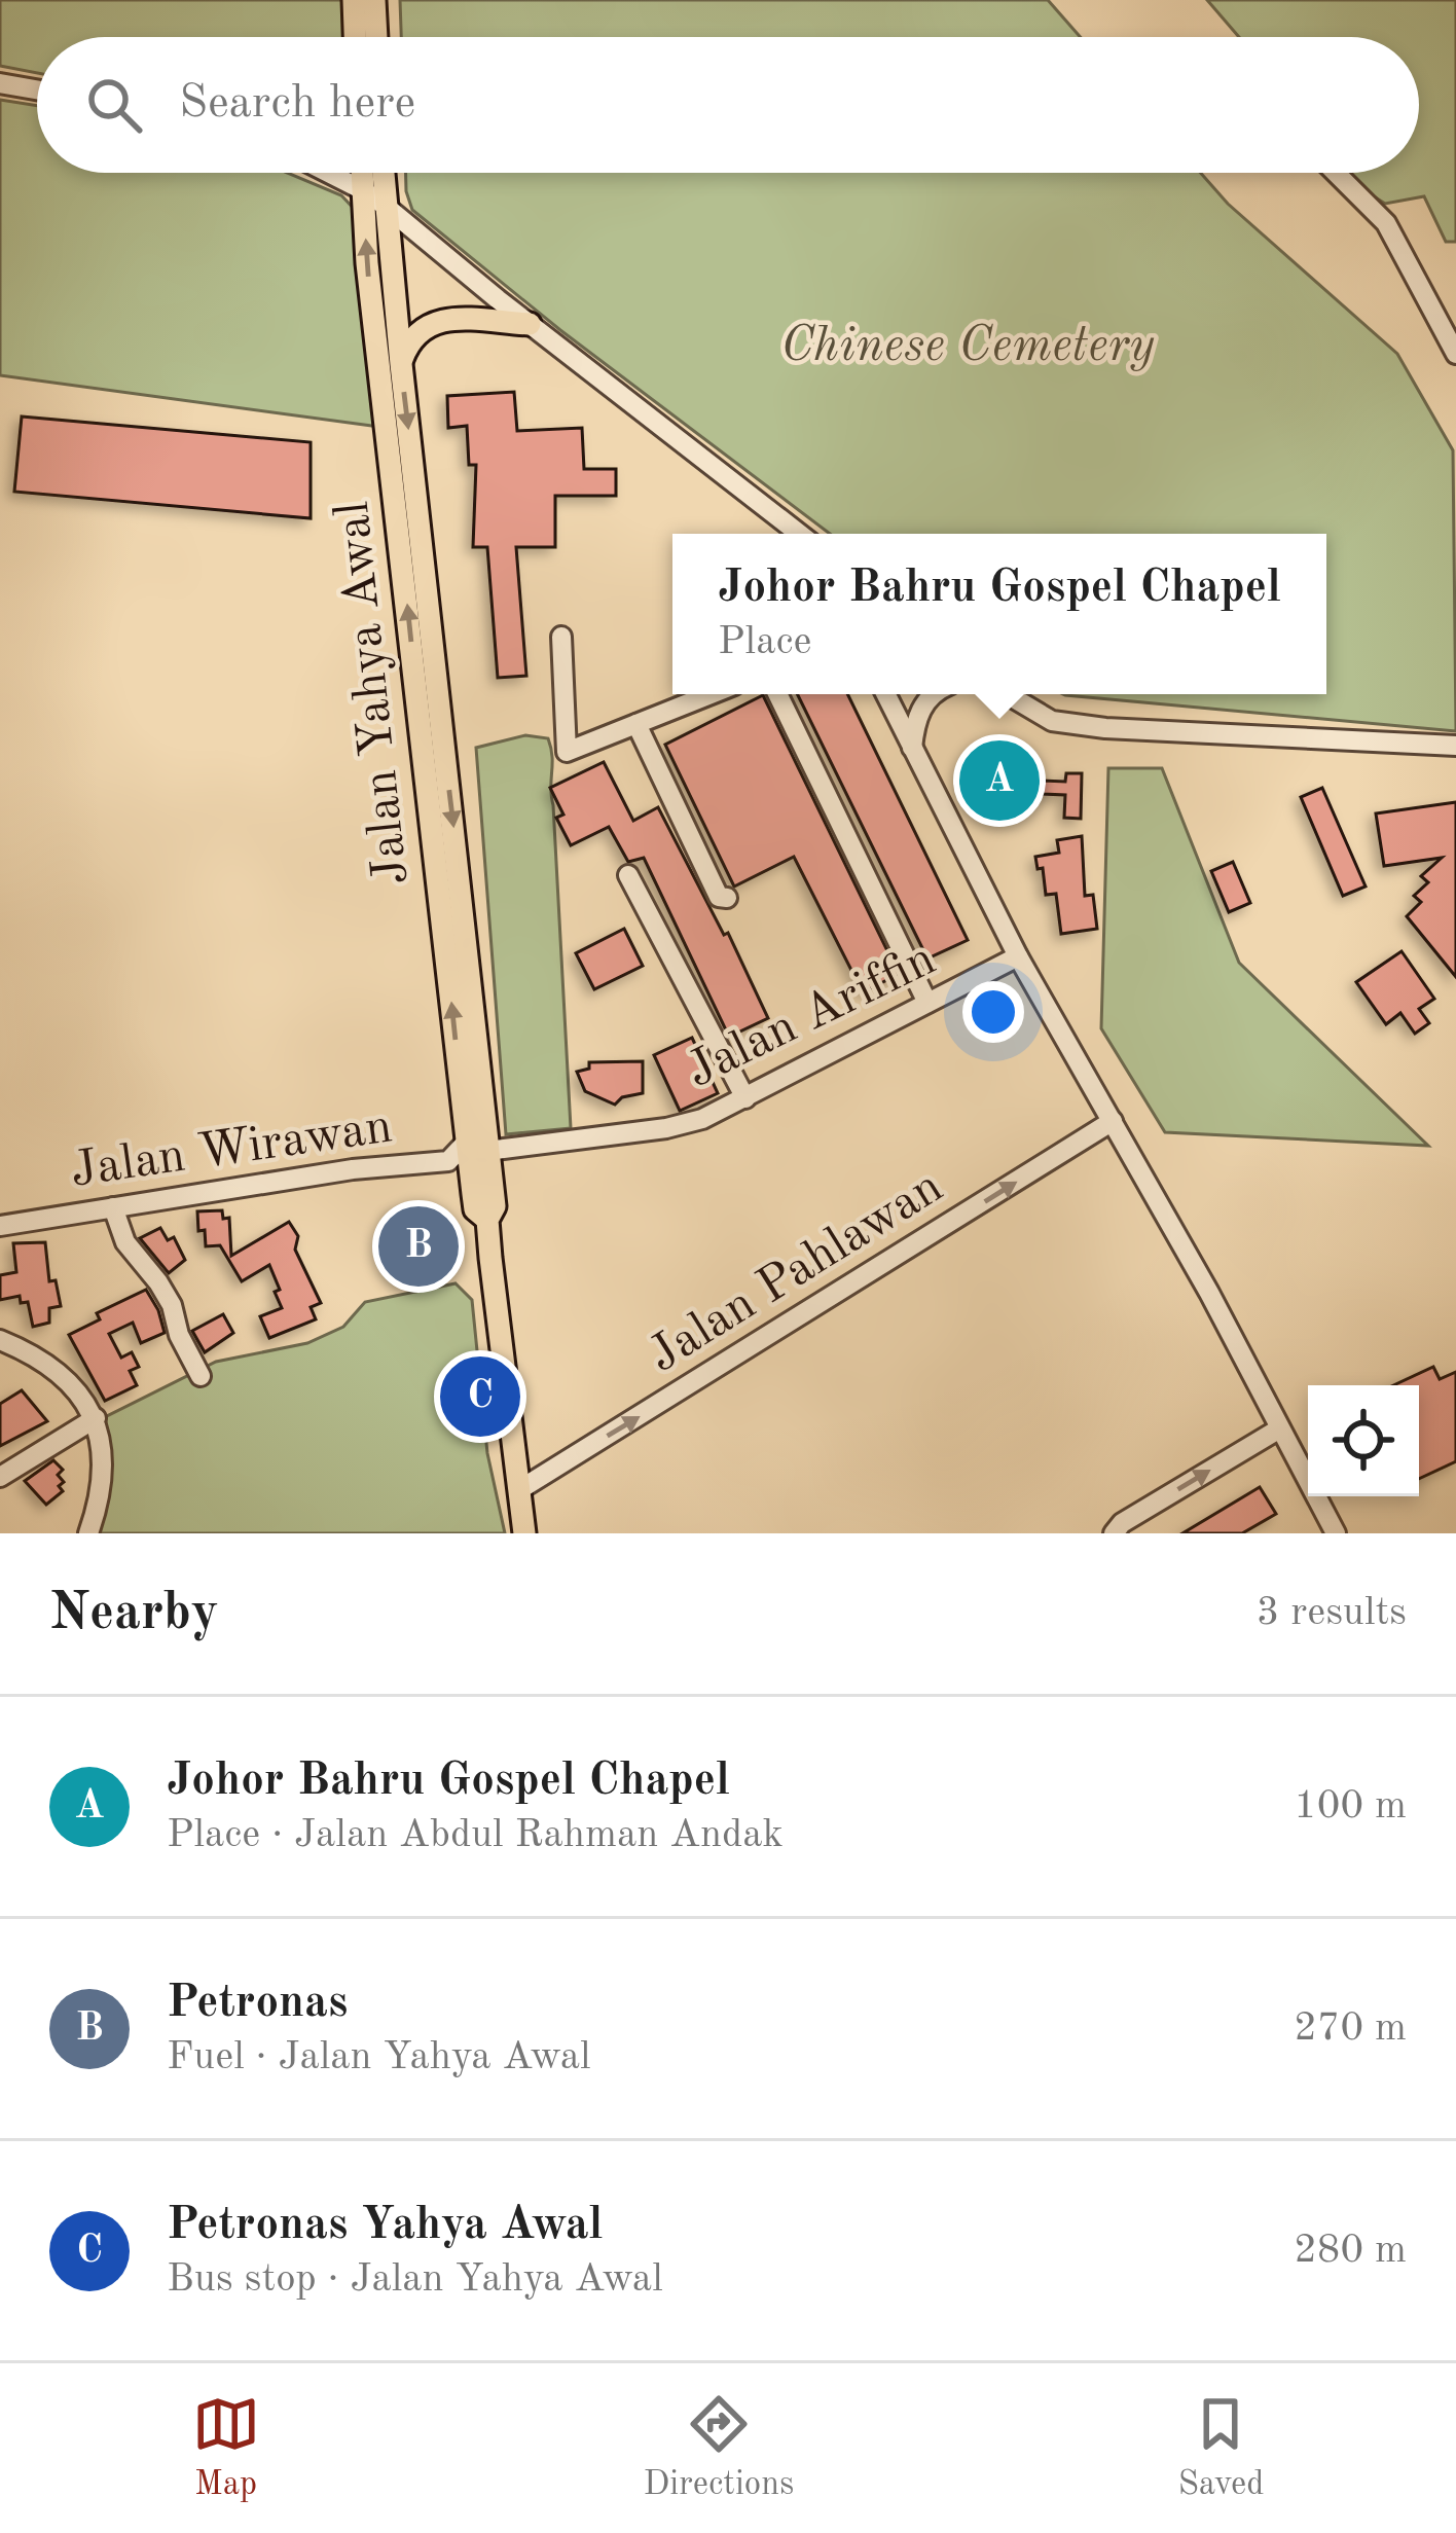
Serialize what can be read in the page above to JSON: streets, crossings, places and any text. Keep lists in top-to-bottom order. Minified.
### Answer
{"streets":{"main road":["Jalan Yahya Awal"],"street":["Jalan Ariffin","Jalan Wirawan","Jalan Pahlawan"]},"crossings":[["Jalan Yahya Awal","Jalan Ariffin"],["Jalan Yahya Awal","Jalan Wirawan"],["Jalan Yahya Awal","Jalan Pahlawan"],["Jalan Ariffin","Jalan Wirawan"]],"one_way":["Jalan Pahlawan"],"parks":["Chinese Cemetery"],"page":{"search":"Search here","popup":["Johor Bahru Gospel Chapel","Place"],"pins":["A","B","C"],"heading":["Nearby","3 results"],"list":[{"mark":"A","name":"Johor Bahru Gospel Chapel","note":"Place · Jalan Abdul Rahman Andak","value":"100 m"},{"mark":"B","name":"Petronas","note":"Fuel · Jalan Yahya Awal","value":"270 m"},{"mark":"C","name":"Petronas Yahya Awal","note":"Bus stop · Jalan Yahya Awal","value":"280 m"}],"nav":["Map","Directions","Saved"]}}
